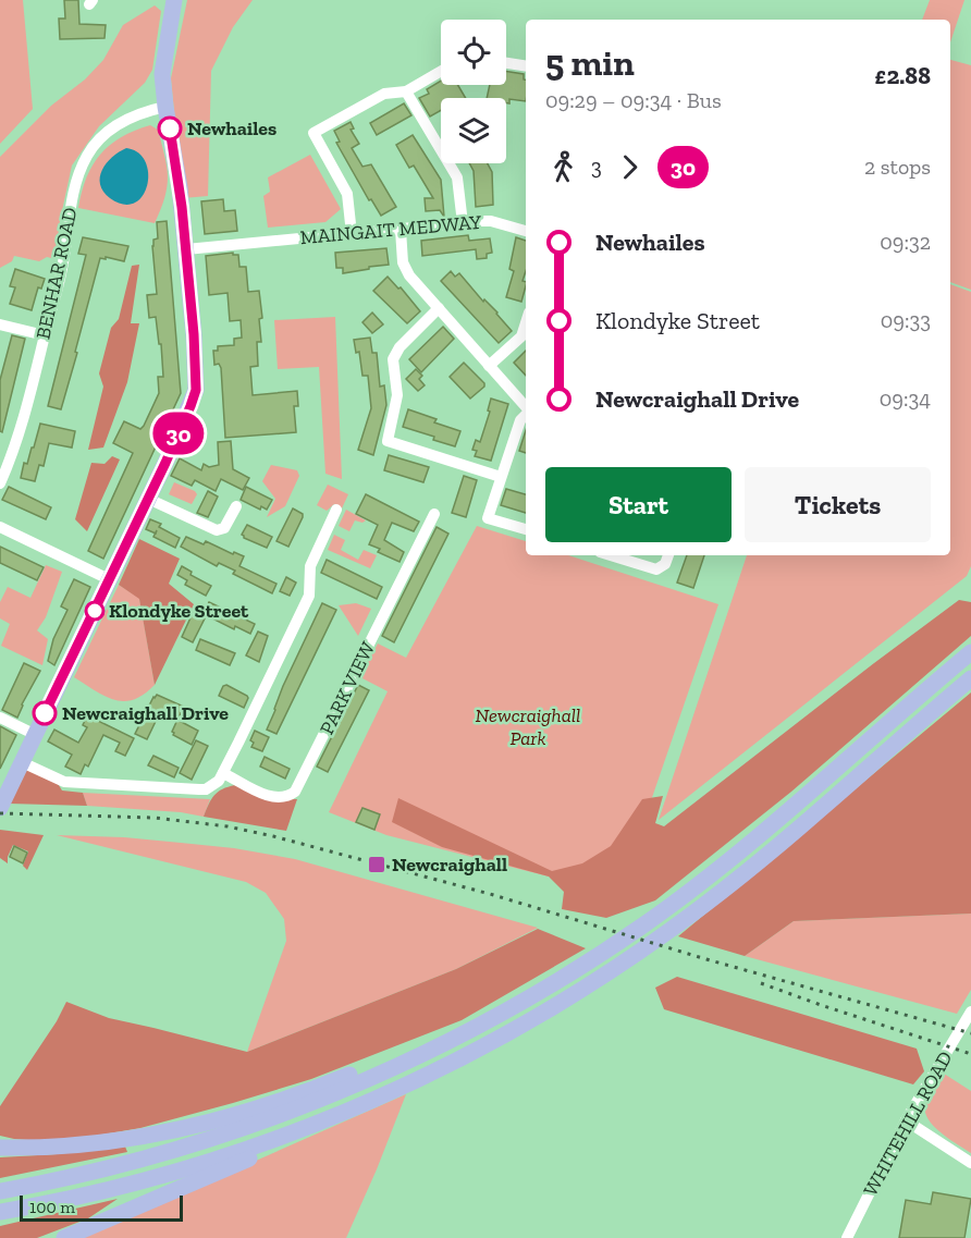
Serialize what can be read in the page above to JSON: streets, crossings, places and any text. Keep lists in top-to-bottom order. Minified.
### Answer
{"streets":{"street":["MAINGAIT MEDWAY","BENHAR ROAD","PARK VIEW","WHITEHILL ROAD"]},"parks":["Newcraighall Park"],"places":{"other":["Newhailes","Klondyke Street","Newcraighall Drive"],"transit":["Newcraighall"]},"lines":["bus line 30"],"scale_bar":"100 m","page":{"on_map":"30","heading":["5 min","09:29 – 09:34 · Bus","£2.88"],"legs":["3","30","2 stops"],"list":[{"name":"Newhailes","value":"09:32"},{"name":"Klondyke Street","value":"09:33"},{"name":"Newcraighall Drive","value":"09:34"}],"buttons":["Start","Tickets"],"scale":"100 m"}}
